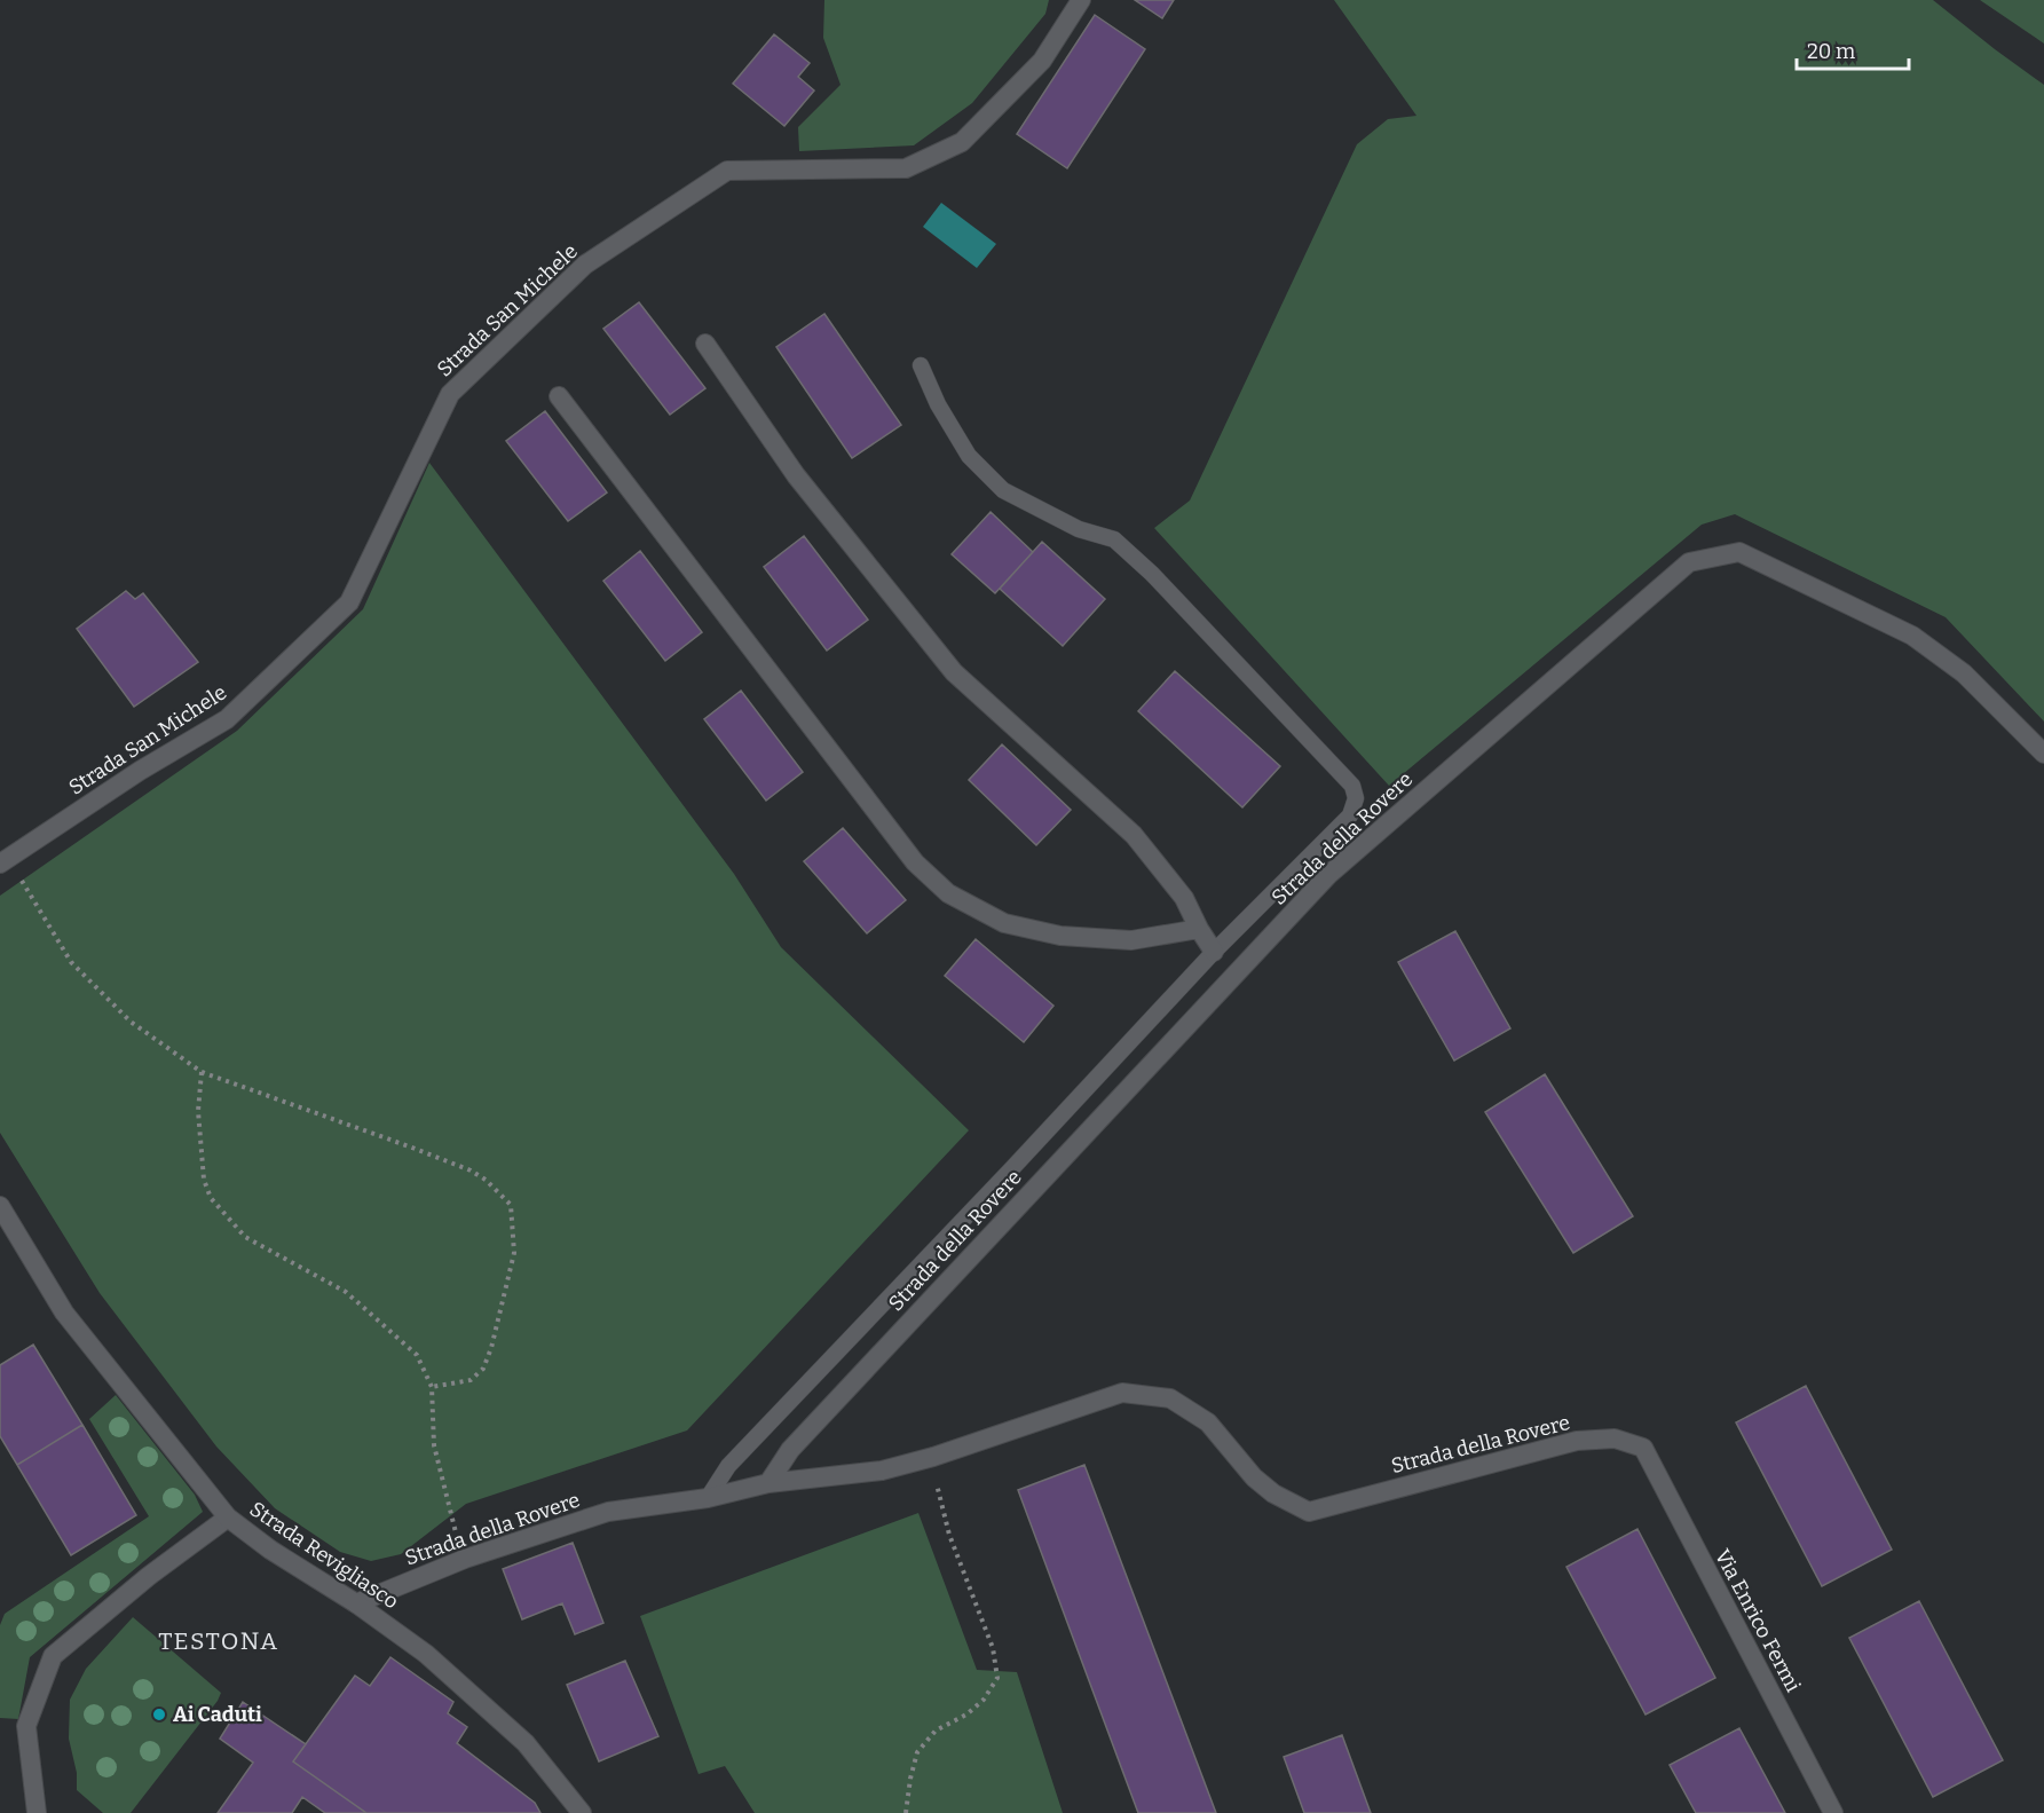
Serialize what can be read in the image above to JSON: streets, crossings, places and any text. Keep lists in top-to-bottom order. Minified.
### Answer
{"streets":{"street":["Strada San Michele","Strada della Rovere","Strada Revigliasco","Via Enrico Fermi"]},"crossings":[["Strada della Rovere","Strada Revigliasco"],["Strada della Rovere","Via Enrico Fermi"]],"districts":["TESTONA"],"places":["Ai Caduti"],"scale_bar":"20 m"}
